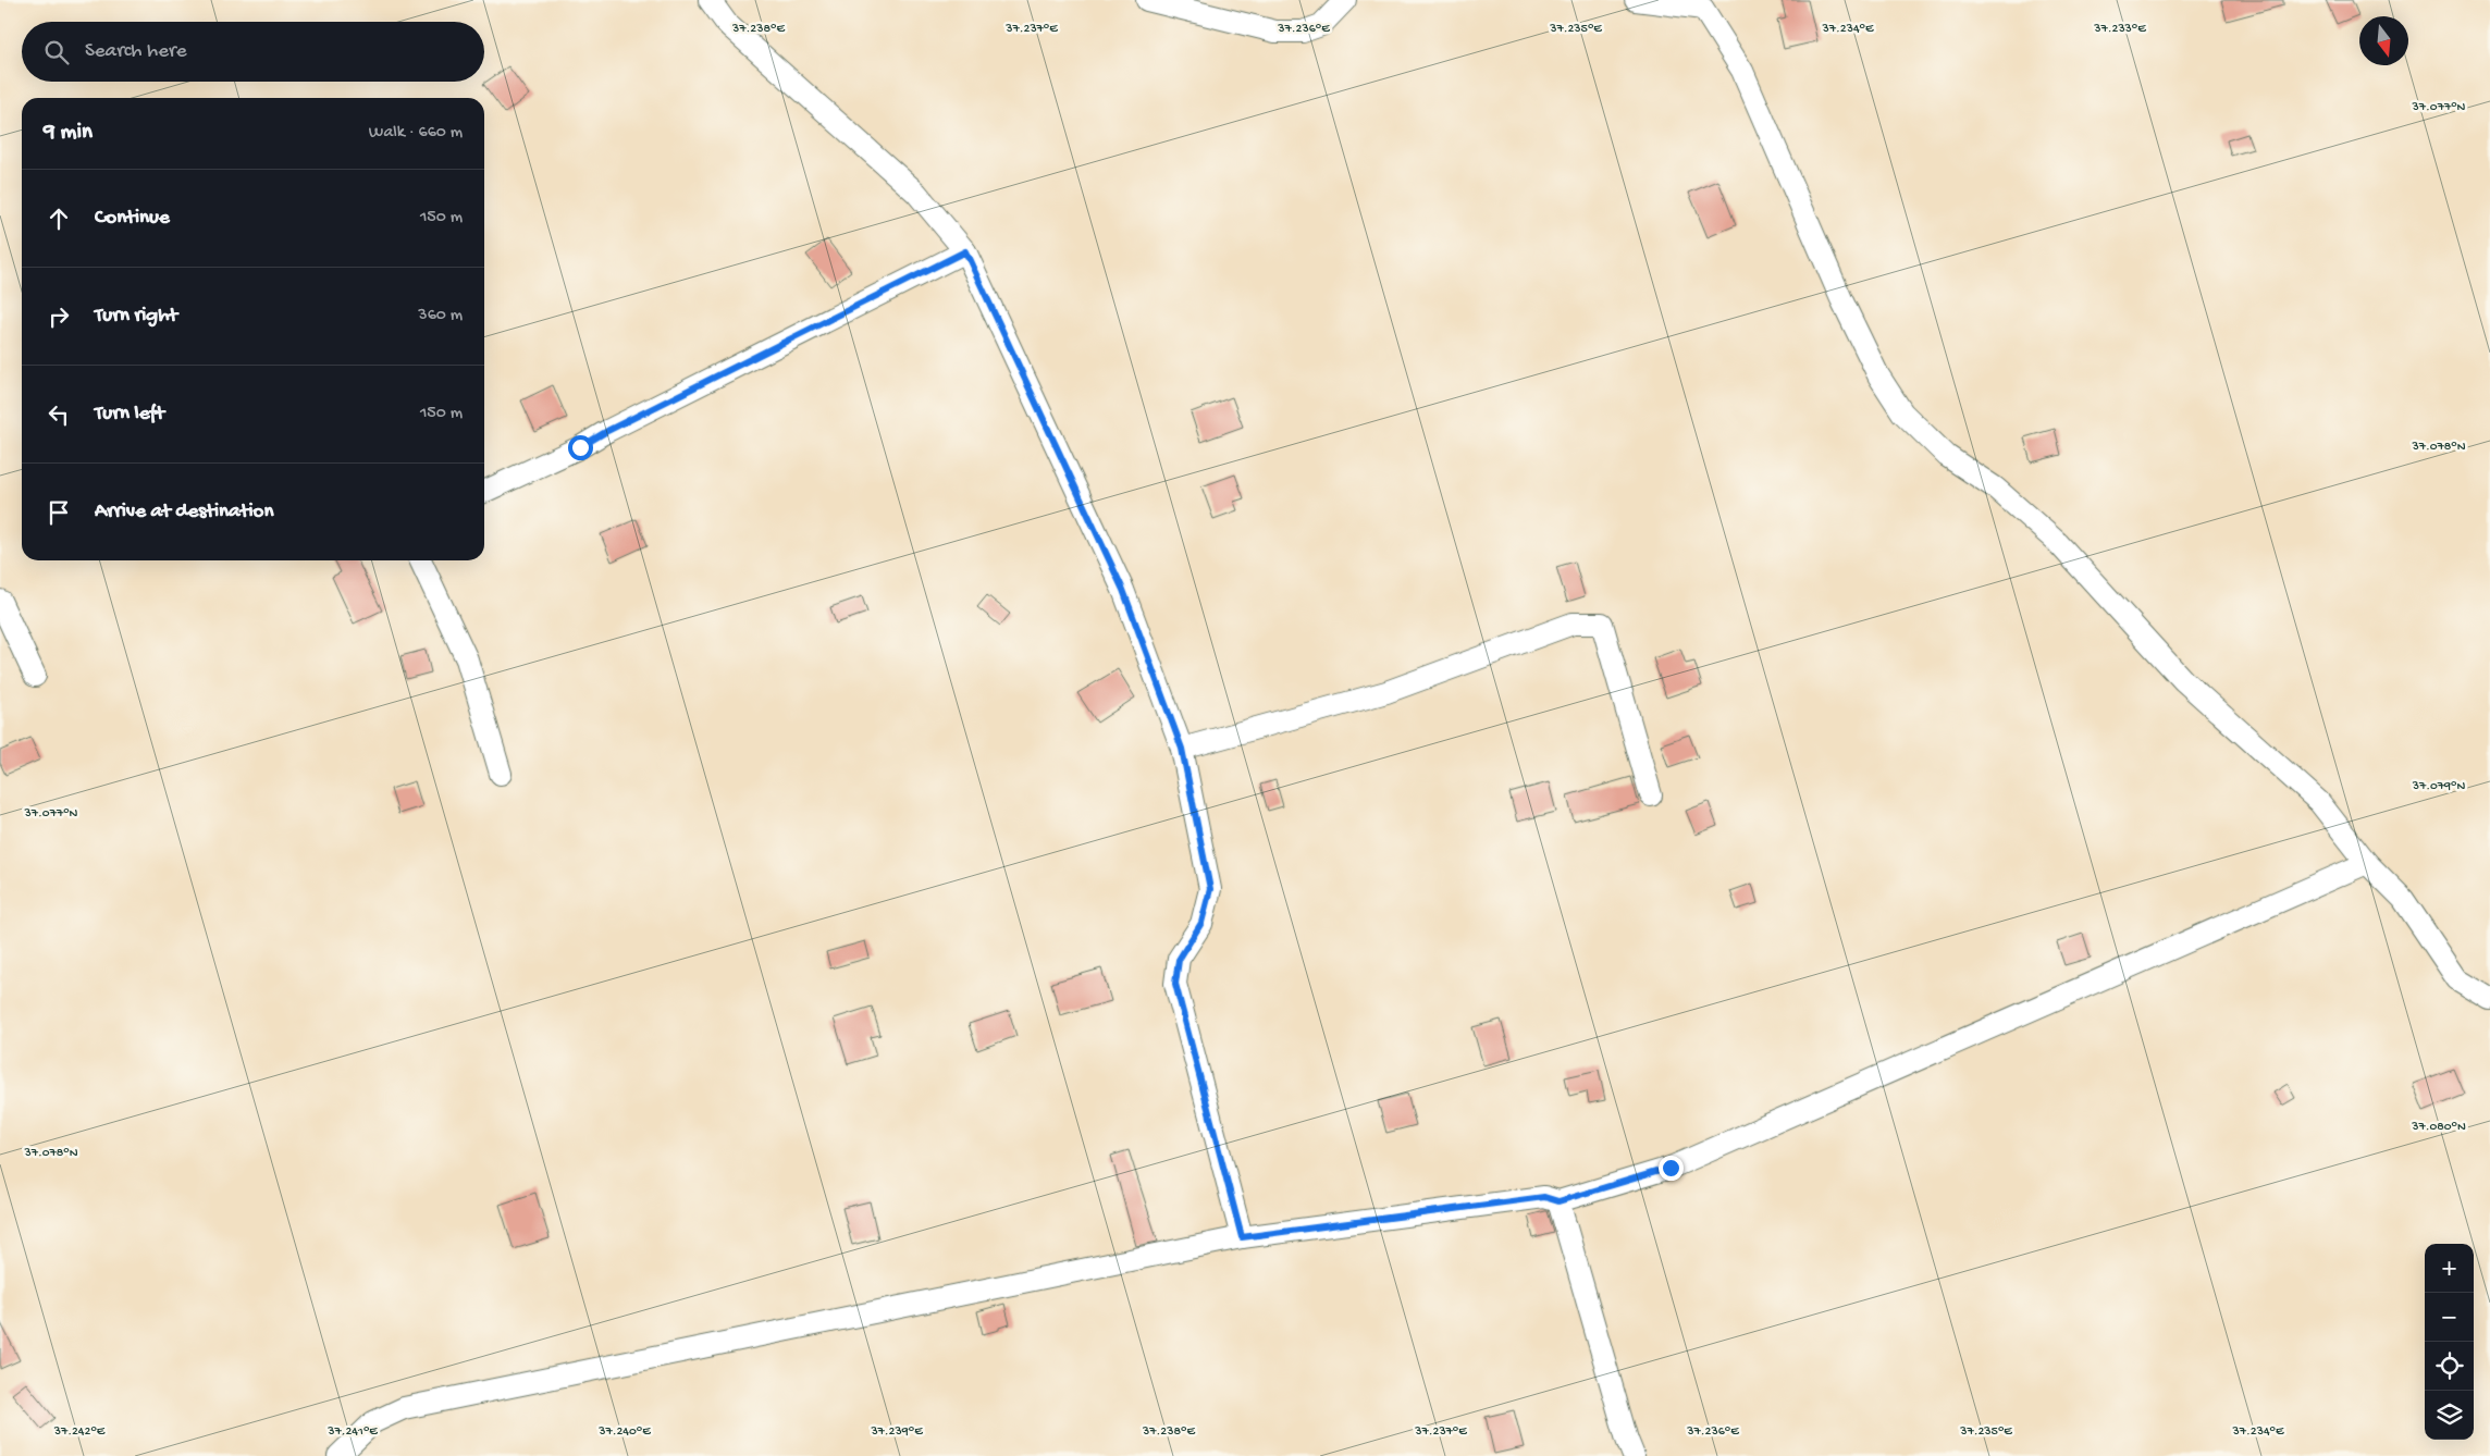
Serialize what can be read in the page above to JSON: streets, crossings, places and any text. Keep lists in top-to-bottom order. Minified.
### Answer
{"north":"bottom","page":{"search":"Search here","heading":["9 min","Walk · 660 m"],"list":[["Continue","150 m"],["Turn right","360 m"],["Turn left","150 m"],"Arrive at destination"],"map_buttons":["+","−"]},"coordinates":["37.238°E","37.237°E","37.236°E","37.235°E","37.234°E","37.233°E","37.077°N","37.078°N","37.079°N","37.080°N","37.242°E","37.241°E","37.240°E","37.239°E"]}
